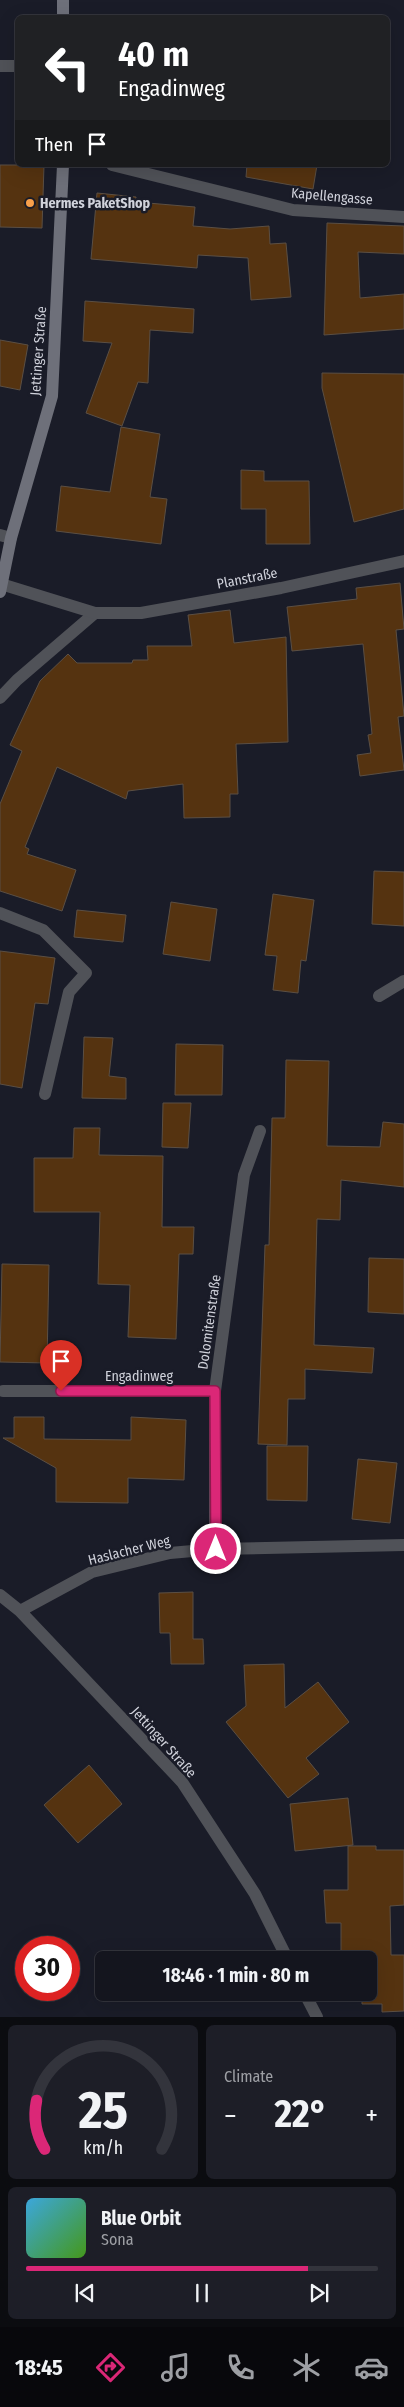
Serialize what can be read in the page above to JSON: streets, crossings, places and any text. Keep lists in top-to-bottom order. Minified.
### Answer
{"streets":{"main road":["Jettinger Straße"],"street":["Kapellengasse","Planstraße","Dolomitenstraße","Engadinweg","Haslacher Weg"]},"crossings":[["Jettinger Straße","Planstraße"],["Jettinger Straße","Haslacher Weg"],["Dolomitenstraße","Engadinweg"],["Dolomitenstraße","Haslacher Weg"]],"places":["Hermes PaketShop"],"page":{"turn":["40 m","Engadinweg"],"then":"Then","limit":"30","trip":"18:46 · 1 min · 80 m","tile":"Climate","heat":["−","22°","+"],"song":["Blue Orbit","Sona"],"tabs":"18:45","gauge":["25","km/h"]}}
